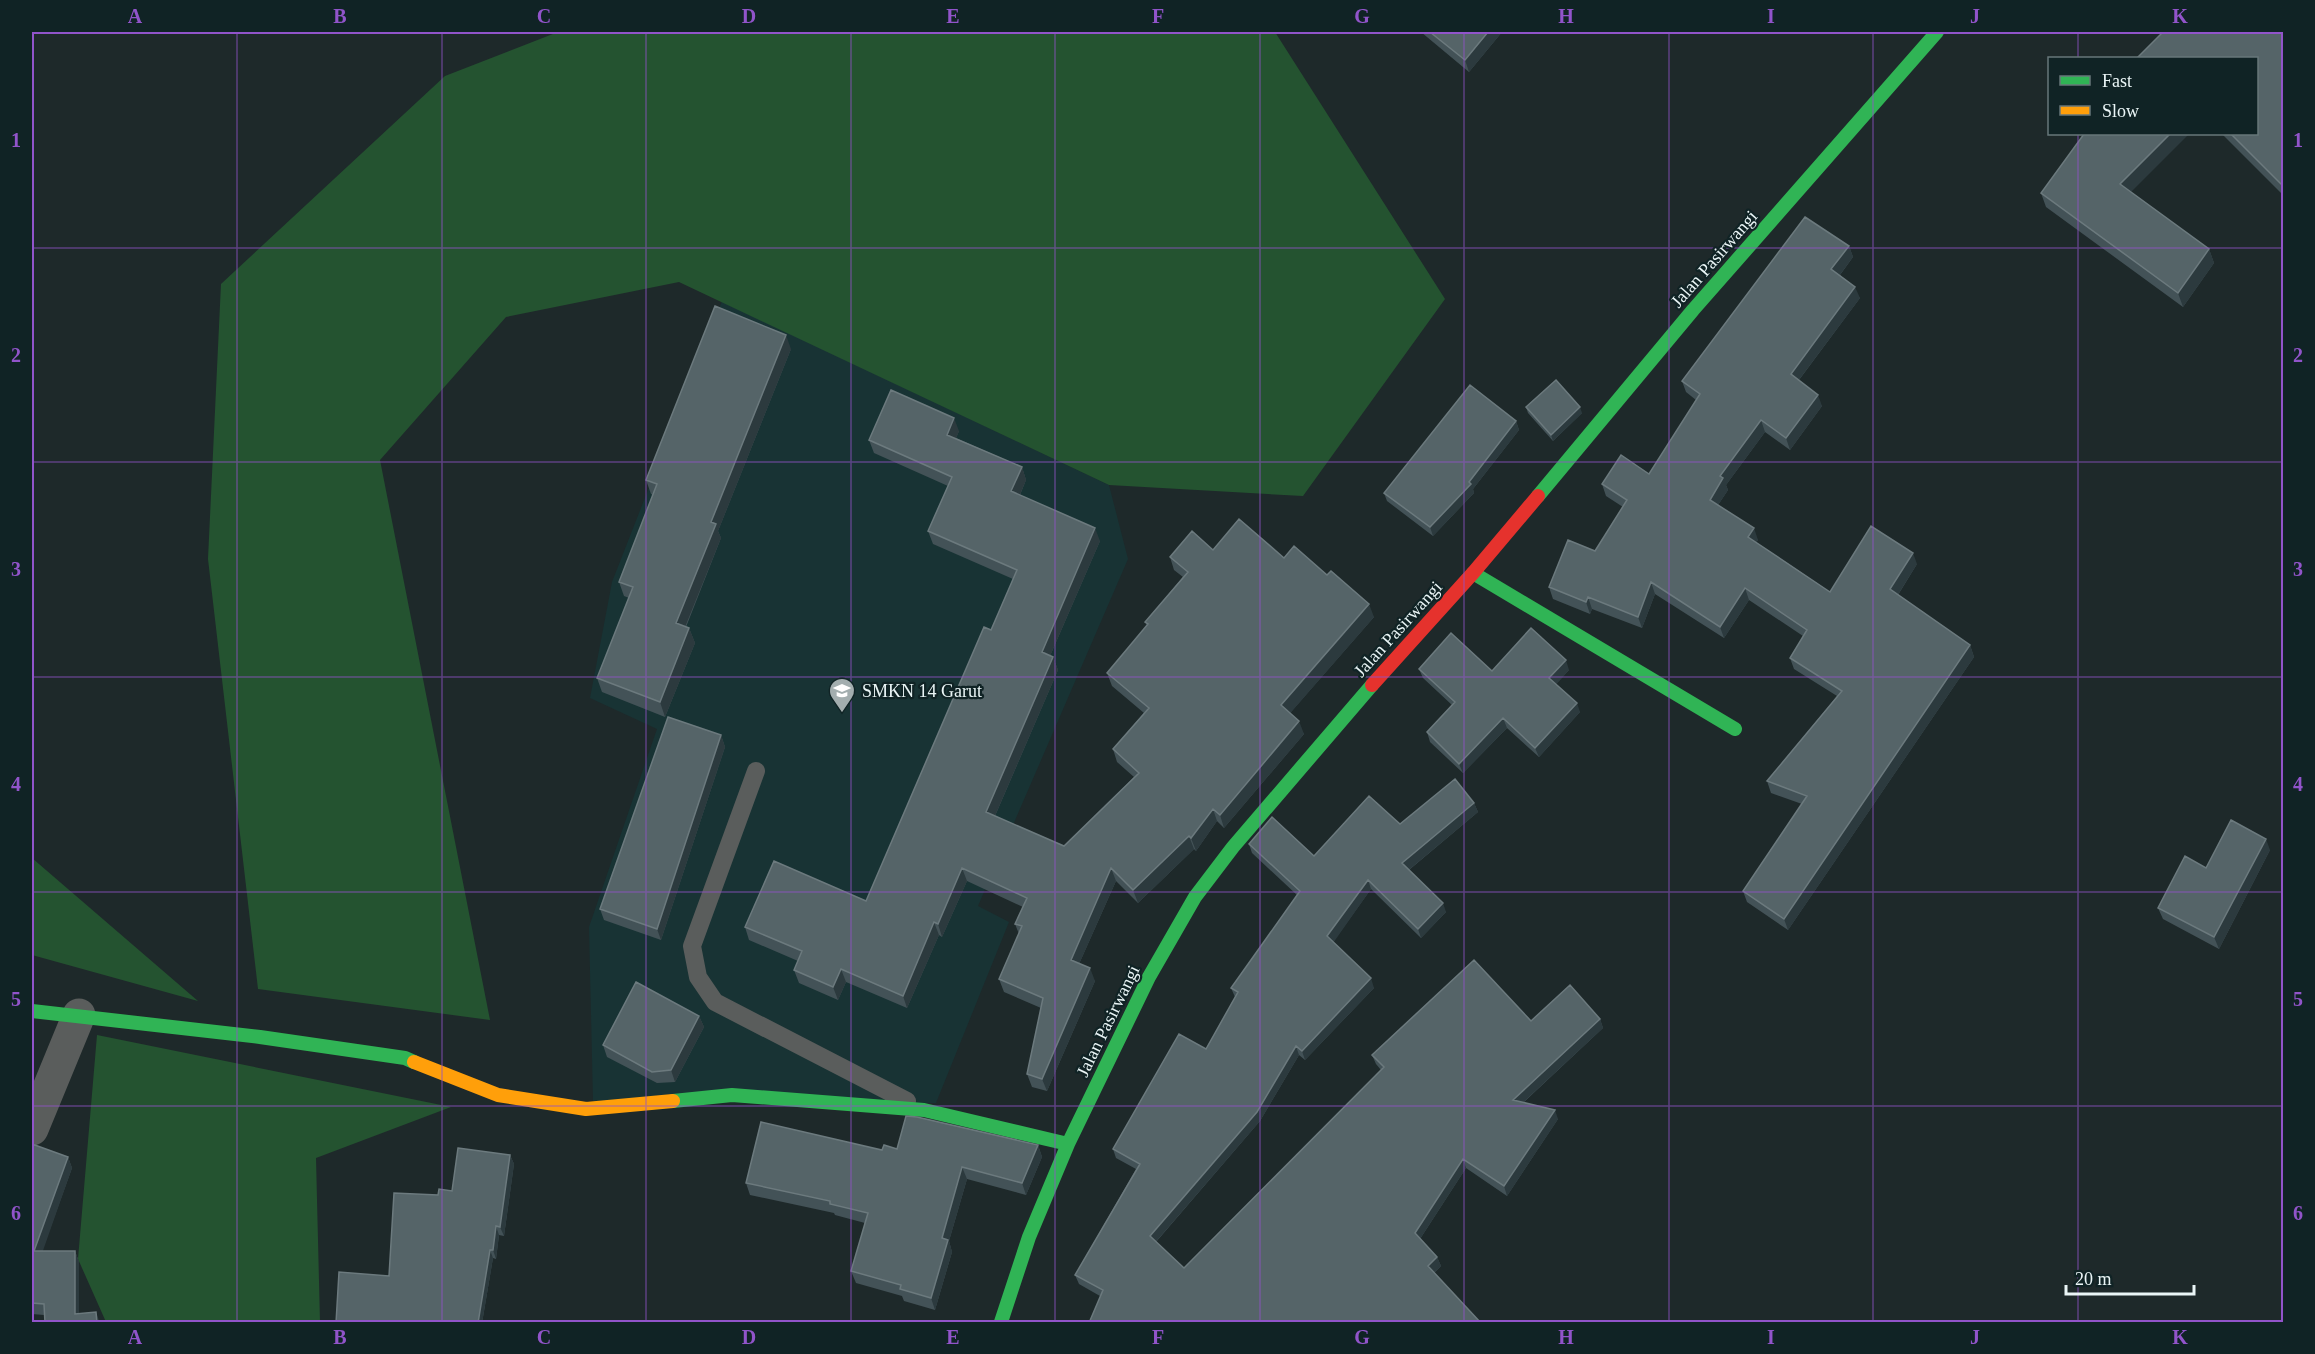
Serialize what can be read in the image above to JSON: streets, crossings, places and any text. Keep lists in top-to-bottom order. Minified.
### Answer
{"streets":{"street":["Jalan Pasirwangi"]},"places":{"school or university":["SMKN 14 Garut"]},"legend":["Fast","Slow"],"scale_bar":"20 m","grid":{"columns":["A","B","C","D","E","F","G","H","I","J","K"],"rows":["1","2","3","4","5","6"]}}
